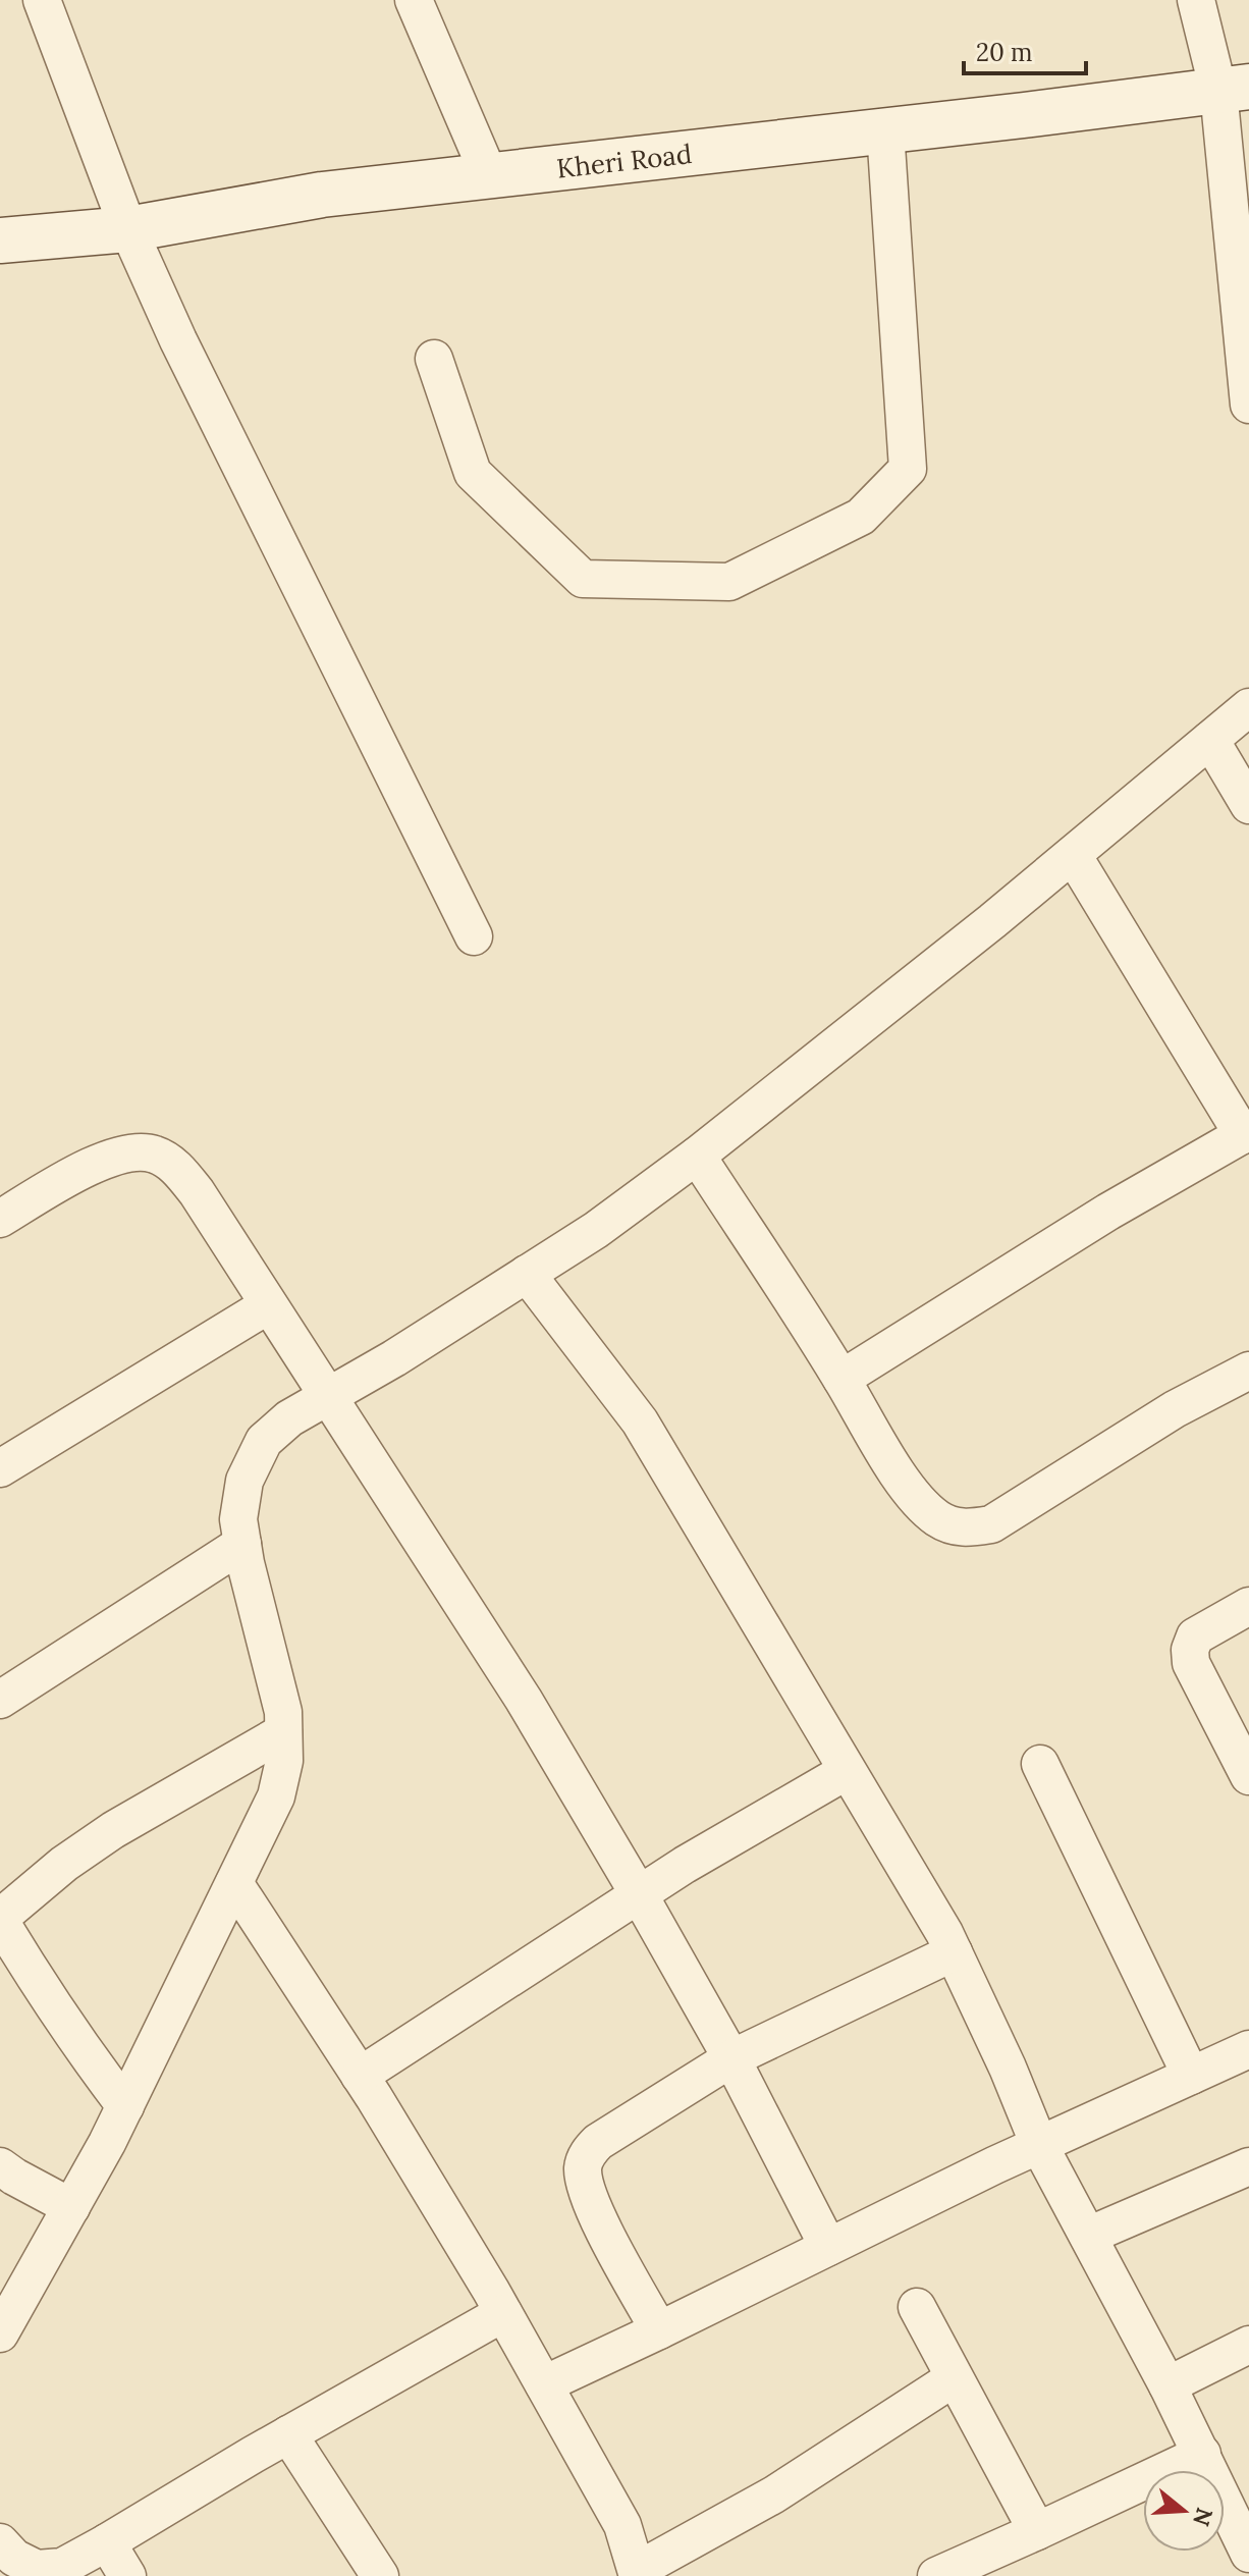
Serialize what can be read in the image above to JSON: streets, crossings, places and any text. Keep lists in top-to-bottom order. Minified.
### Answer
{"streets":{"street":["Kheri Road"]},"scale_bar":"20 m","north":"right"}
